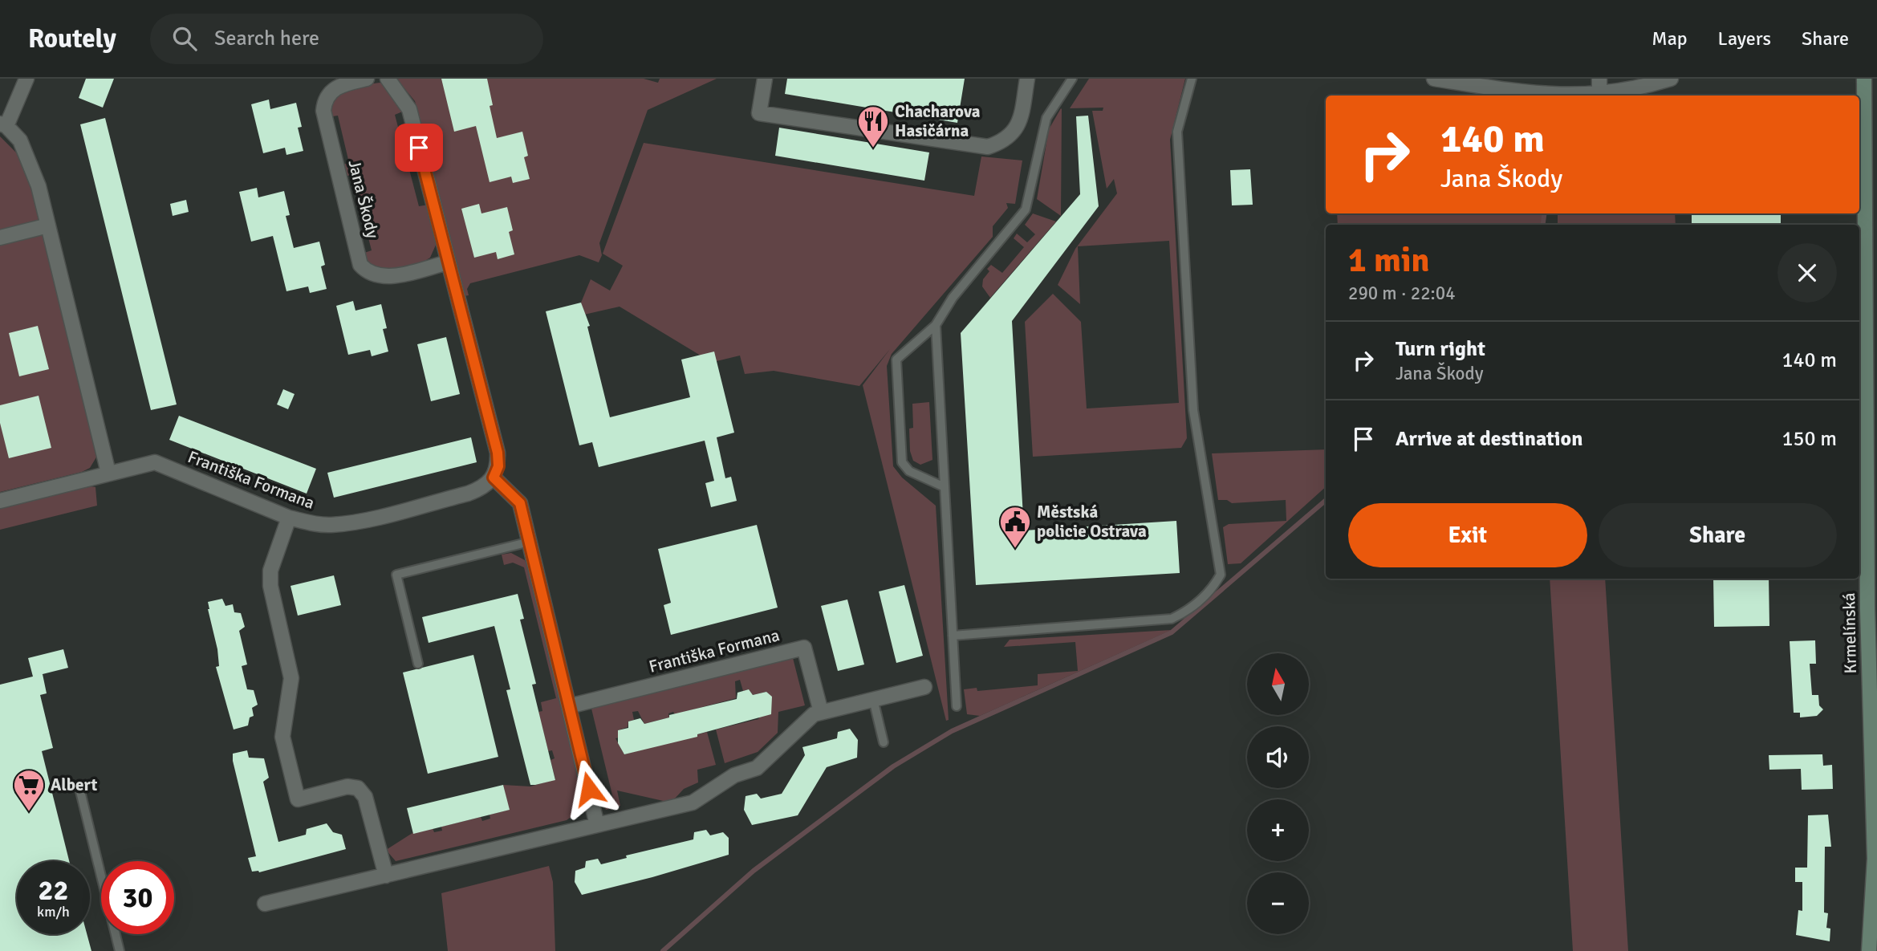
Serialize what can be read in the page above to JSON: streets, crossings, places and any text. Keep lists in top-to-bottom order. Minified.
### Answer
{"streets":{"main road":["Krmelínská"],"street":["Jana Škody","Františka Formana"]},"places":{"restaurant":["Chacharova Hasičárna"],"public building":["Městská policie Ostrava"],"supermarket":["Albert"]},"north":"top","page":{"header":"Routely","search":"Search here","nav":["Map","Layers","Share"],"turn":["140 m","Jana Škody"],"heading":["1 min","290 m · 22:04"],"list":[{"name":"Turn right","note":"Jana Škody","value":"140 m"},{"name":"Arrive at destination","value":"150 m"}],"buttons":["Exit","Share"],"map_buttons":["+","−"],"speed":"22 km/h","limit":"30"}}
